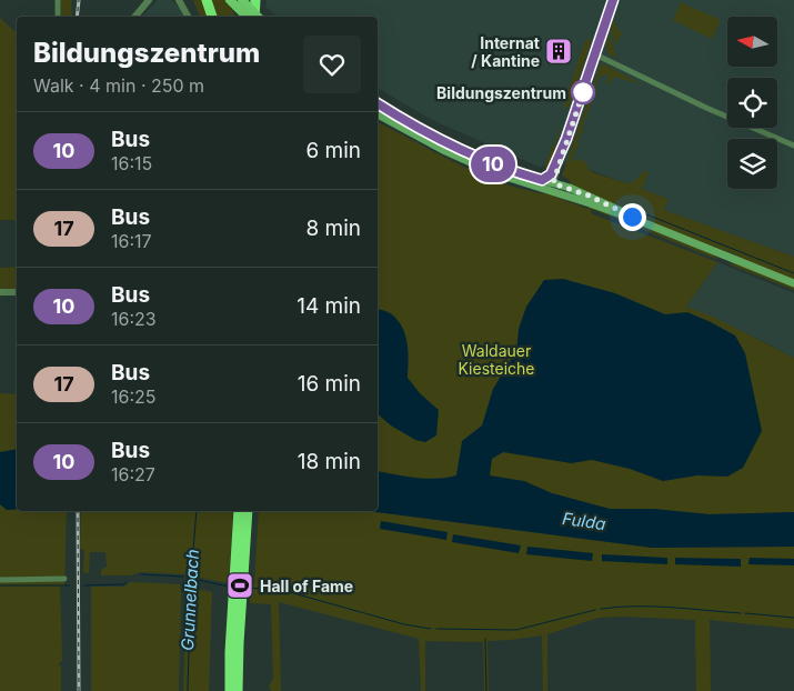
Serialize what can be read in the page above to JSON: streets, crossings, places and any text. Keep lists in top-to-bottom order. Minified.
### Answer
{"water":["Fulda","Grunnelbach"],"parks":["Waldauer Kiesteiche"],"places":{"building":["Internat / Kantine"],"other":["Bildungszentrum"],"sports":["Hall of Fame"]},"lines":["bus line 10"],"north":"left","page":{"on_map":"10","heading":["Bildungszentrum","Walk · 4 min · 250 m"],"list":[{"mark":"10","name":"Bus","note":"16:15","value":"6 min"},{"mark":"17","name":"Bus","note":"16:17","value":"8 min"},{"mark":"10","name":"Bus","note":"16:23","value":"14 min"},{"mark":"17","name":"Bus","note":"16:25","value":"16 min"},{"mark":"10","name":"Bus","note":"16:27","value":"18 min"}]}}
